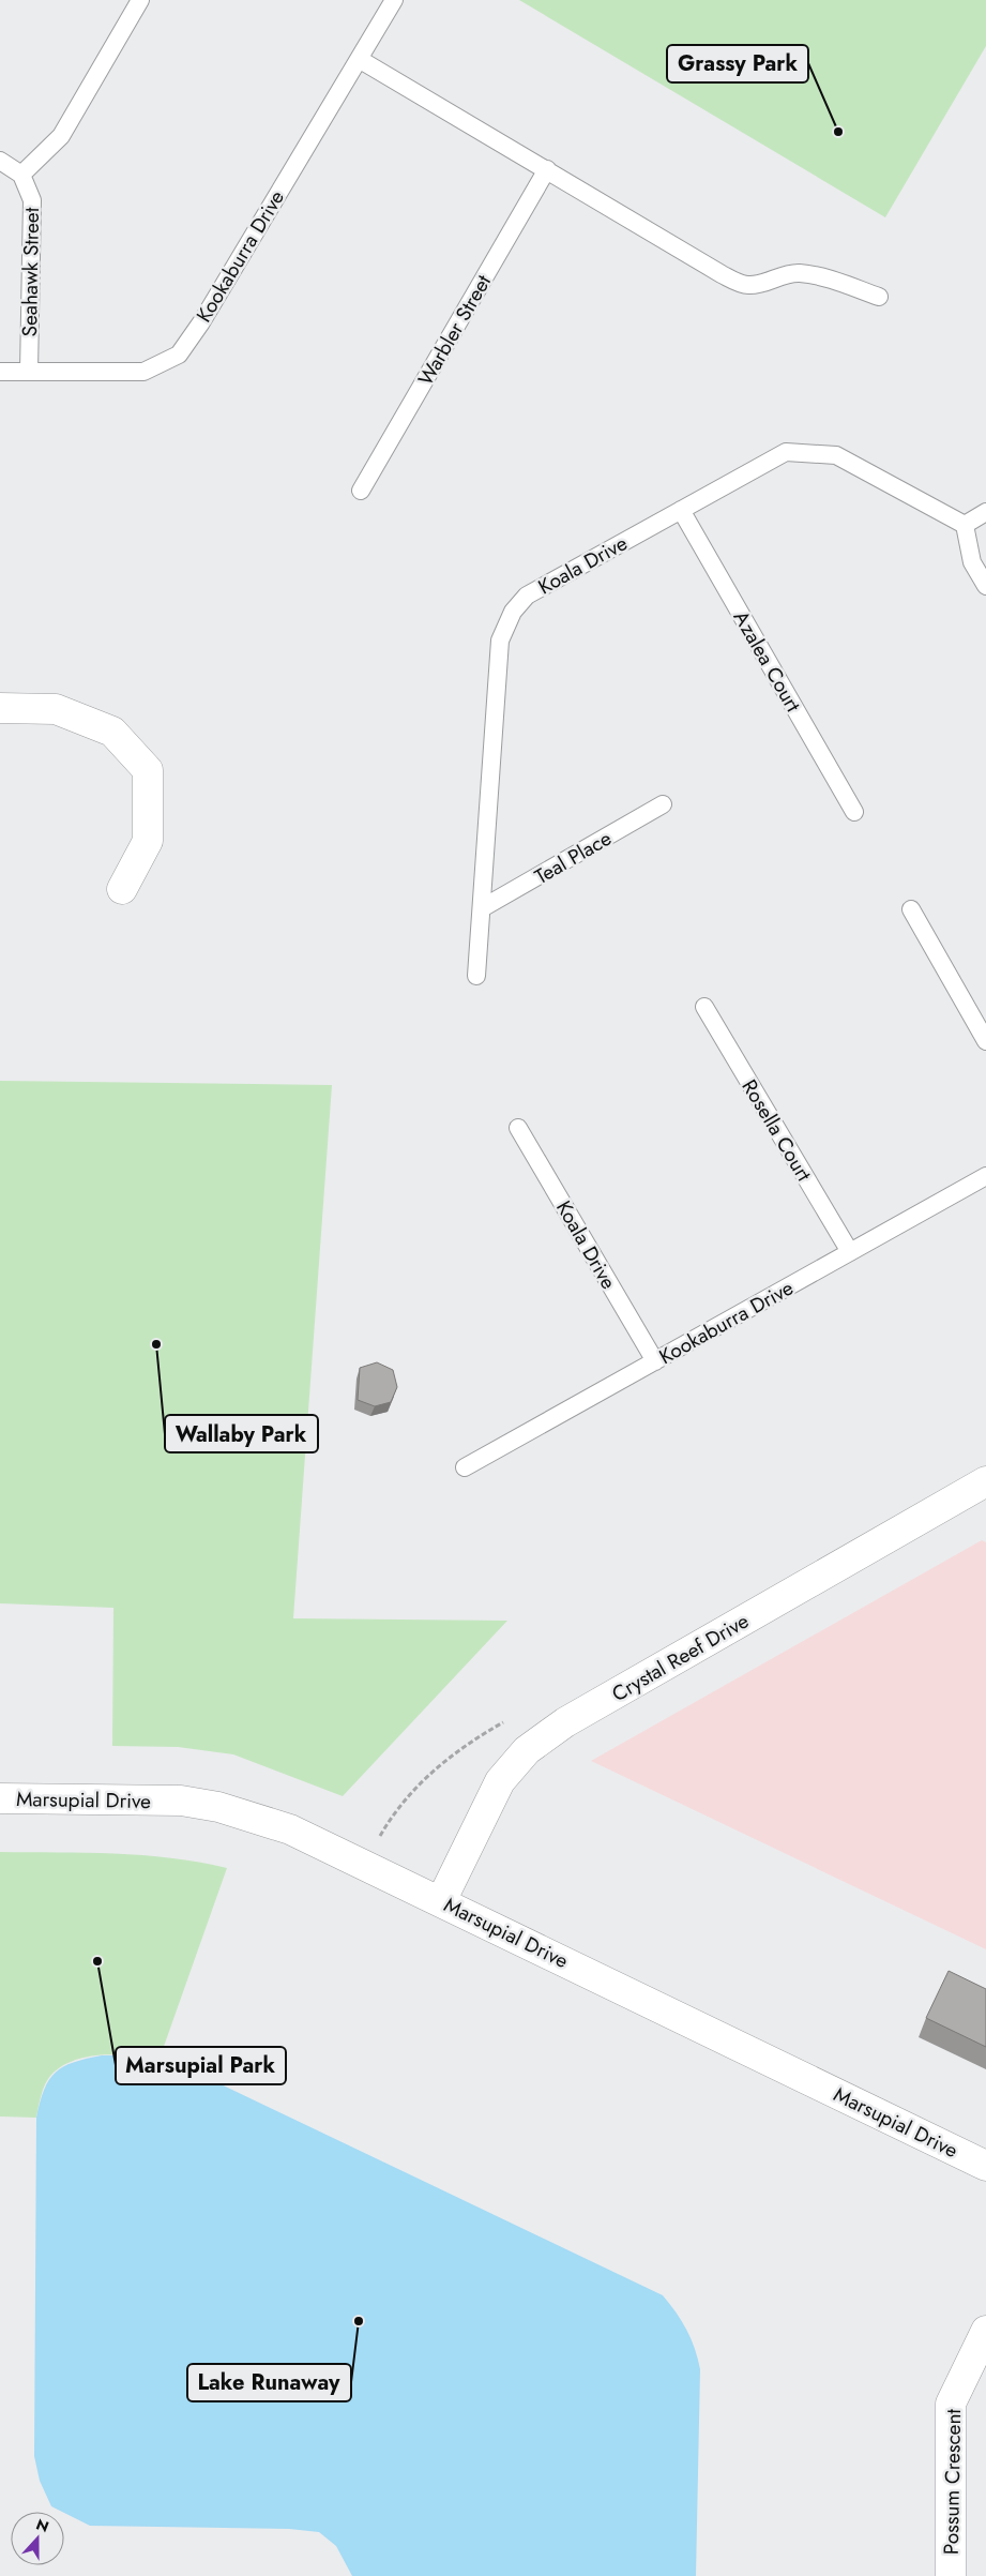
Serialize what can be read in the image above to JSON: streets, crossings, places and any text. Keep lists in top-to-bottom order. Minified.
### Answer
{"streets":{"street":["Crystal Reef Drive","Marsupial Drive","Possum Crescent"],"lane":["Kookaburra Drive","Seahawk Street","Warbler Street","Koala Drive","Azalea Court","Teal Place","Rosella Court"]},"crossings":[["Kookaburra Drive","Seahawk Street"],["Kookaburra Drive","Koala Drive"],["Kookaburra Drive","Rosella Court"],["Koala Drive","Azalea Court"],["Koala Drive","Teal Place"],["Crystal Reef Drive","Marsupial Drive"]],"places":["Grassy Park","Wallaby Park","Marsupial Park","Lake Runaway"],"north":"top"}
